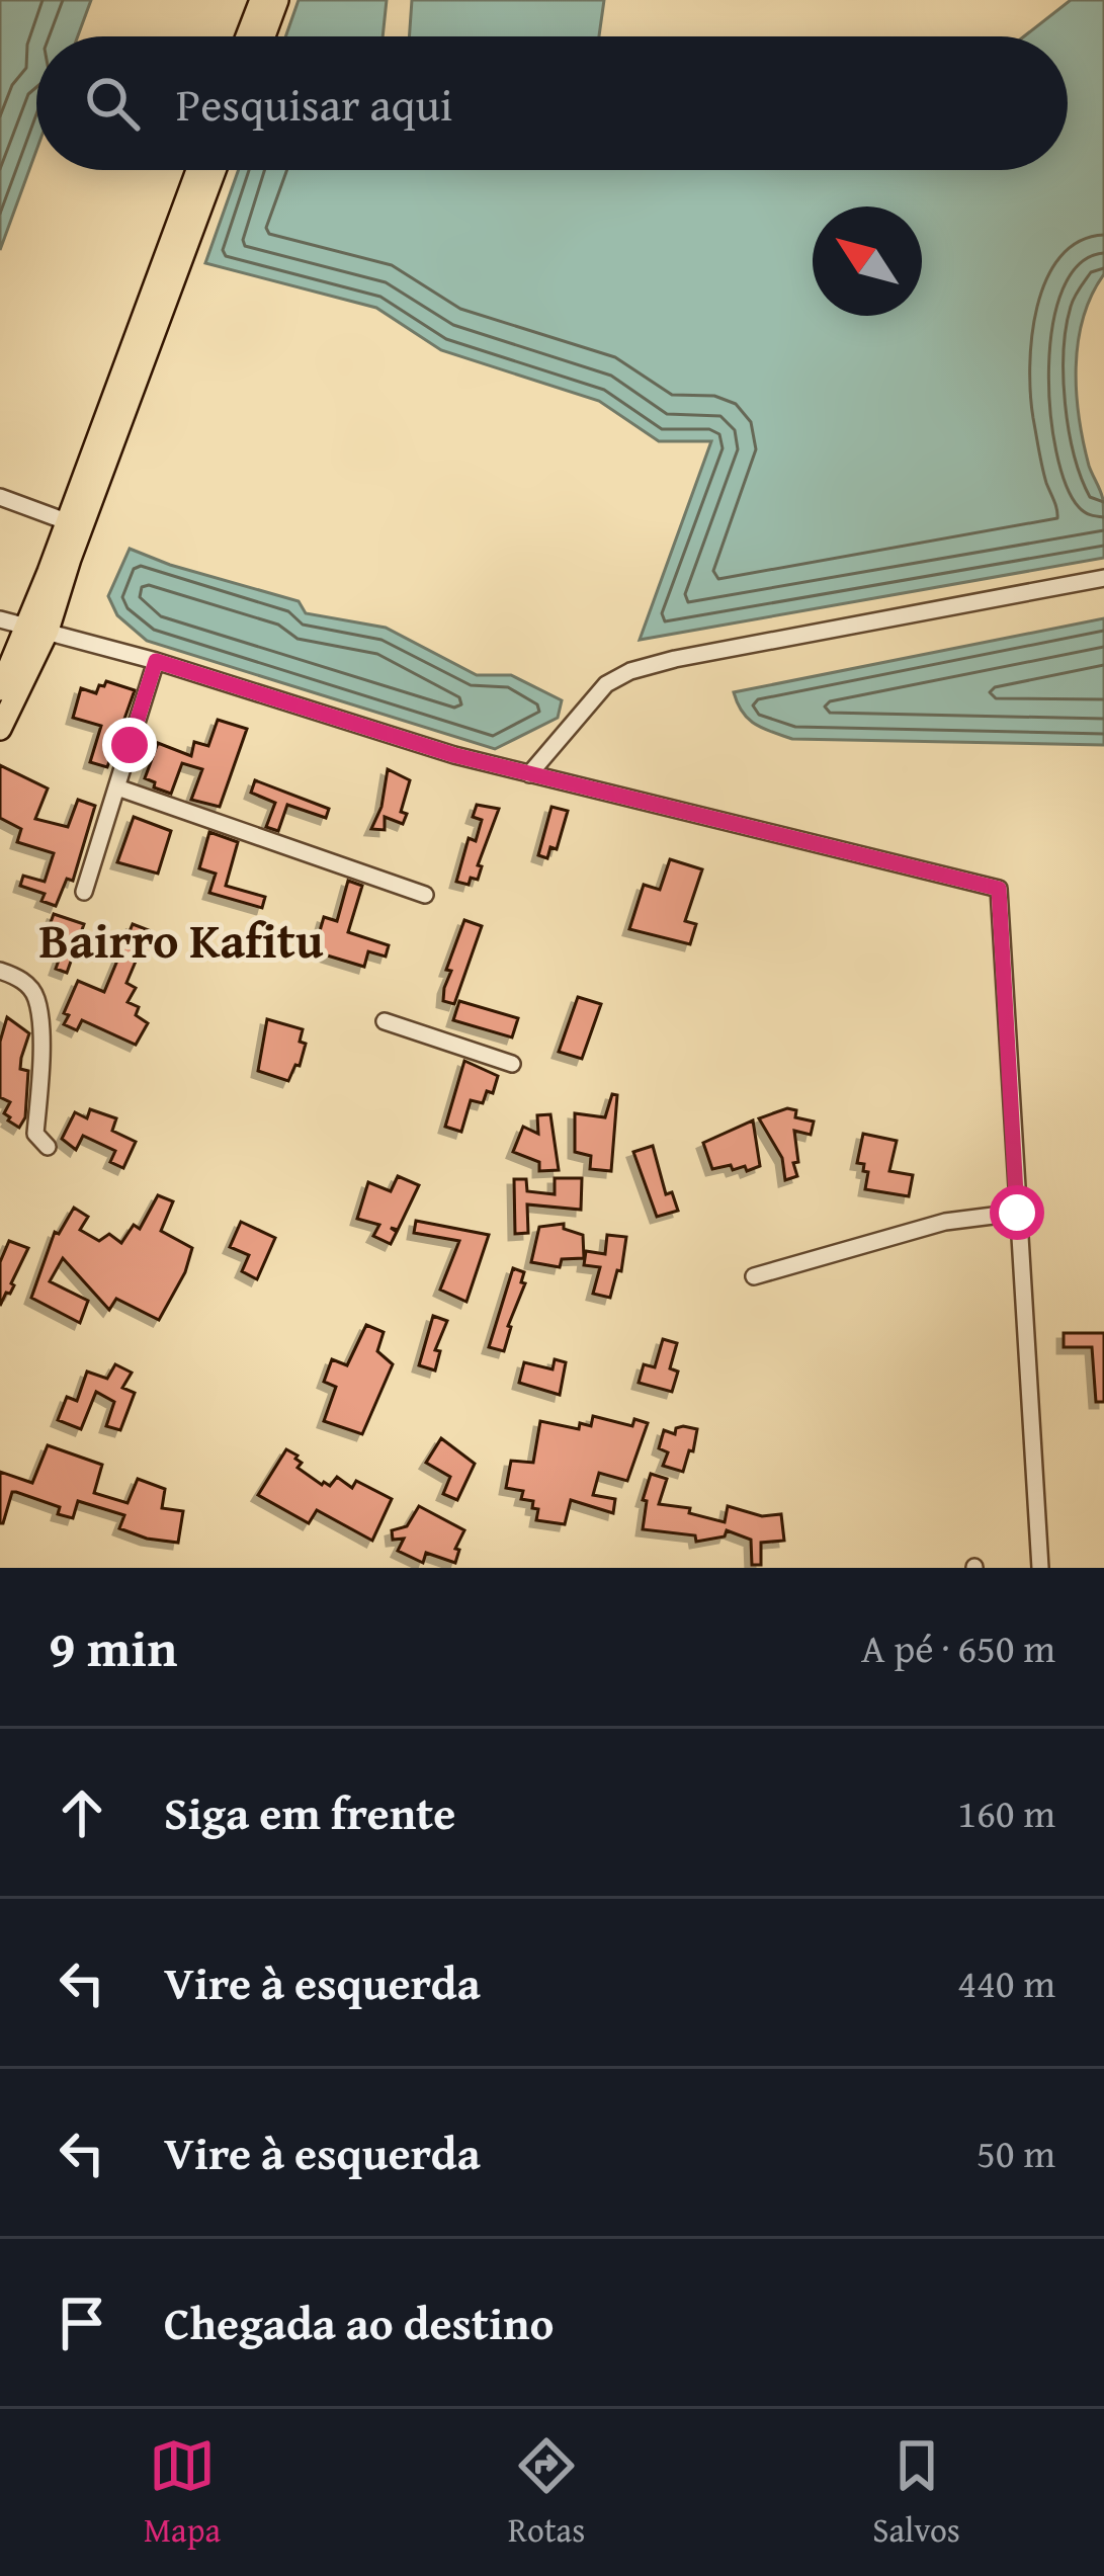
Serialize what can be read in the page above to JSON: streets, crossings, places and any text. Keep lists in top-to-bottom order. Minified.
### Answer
{"districts":["Bairro Kafitu"],"north":"top left","page":{"search":"Pesquisar aqui","heading":["9 min","A pé · 650 m"],"list":[["Siga em frente","160 m"],["Vire à esquerda","440 m"],["Vire à esquerda","50 m"],"Chegada ao destino"],"nav":["Mapa","Rotas","Salvos"]}}
